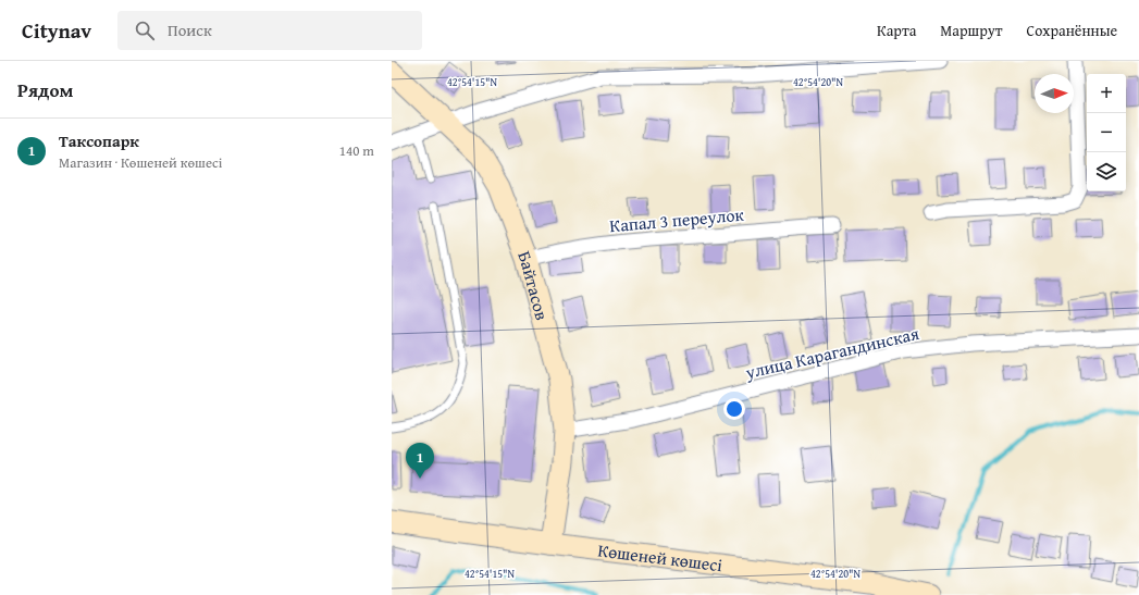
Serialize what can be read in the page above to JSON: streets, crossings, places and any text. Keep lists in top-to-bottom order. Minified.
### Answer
{"streets":{"main road":["Байтасов","Көшеней көшесі"],"street":["Капал 3 переулок","улица Карагандинская"]},"crossings":[["Капал 3 переулок","Байтасов"],["Байтасов","улица Карагандинская"],["Байтасов","Көшеней көшесі"]],"north":"right","page":{"header":"Citynav","search":"Поиск","nav":["Карта","Маршрут","Сохранённые"],"heading":"Рядом","map_buttons":["+","−"],"list":[{"mark":"1","name":"Таксопарк","note":"Магазин · Көшеней көшесі","value":"140 m"}],"pins":"1"},"coordinates":["42°54'15\"N","42°54'20\"N"]}
